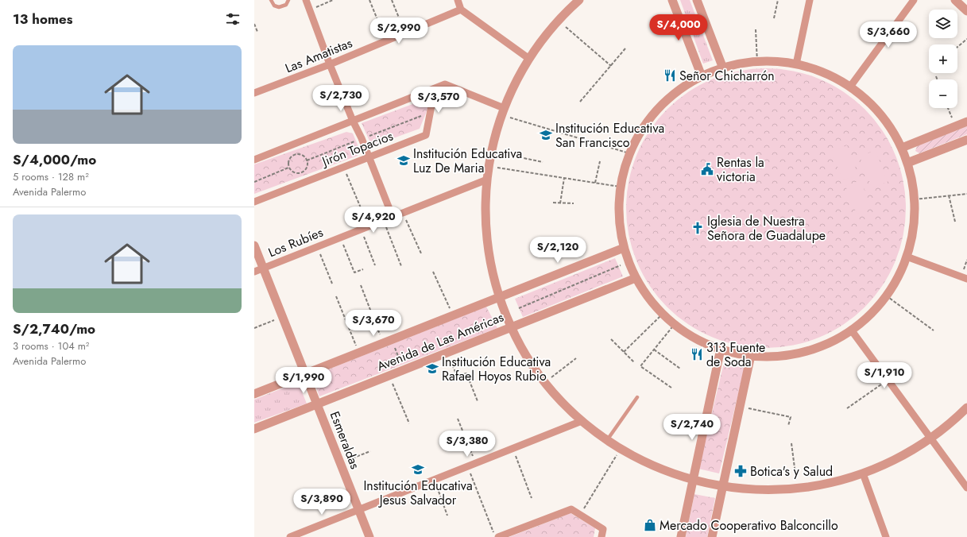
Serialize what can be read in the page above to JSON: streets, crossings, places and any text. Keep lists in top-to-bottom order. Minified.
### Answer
{"streets":{"street":["Las Amatistas","Jirón Topacios","Los Rubíes","Avenida de Las Américas","Esmeraldas"]},"crossings":[["Los Rubíes","Esmeraldas"],["Avenida de Las Américas","Esmeraldas"]],"places":{"restaurant":["Señor Chicharrón","313 Fuente de Soda"],"school or university":["Institución Educativa San Francisco","Institución Educativa Luz De Maria","Institución Educativa Rafael Hoyos Rubio","Institución Educativa Jesus Salvador"],"public building":["Rentas la victoria"],"church":["Iglesia de Nuestra Señora de Guadalupe"],"pharmacy":["Botica's y Salud"],"shop":["Mercado Cooperativo Balconcillo"]},"page":{"heading":"13 homes","map_buttons":["+","−"],"price":["S/4,000","S/2,990","S/3,660","S/2,730","S/3,570","S/4,920","S/2,120","S/3,670","S/1,910","S/1,990","S/2,740","S/3,380","S/3,890"],"list":[{"name":"S/4,000/mo","note":"5 rooms · 128 m² · Avenida Palermo"},{"name":"S/2,740/mo","note":"3 rooms · 104 m² · Avenida Palermo"}]}}
